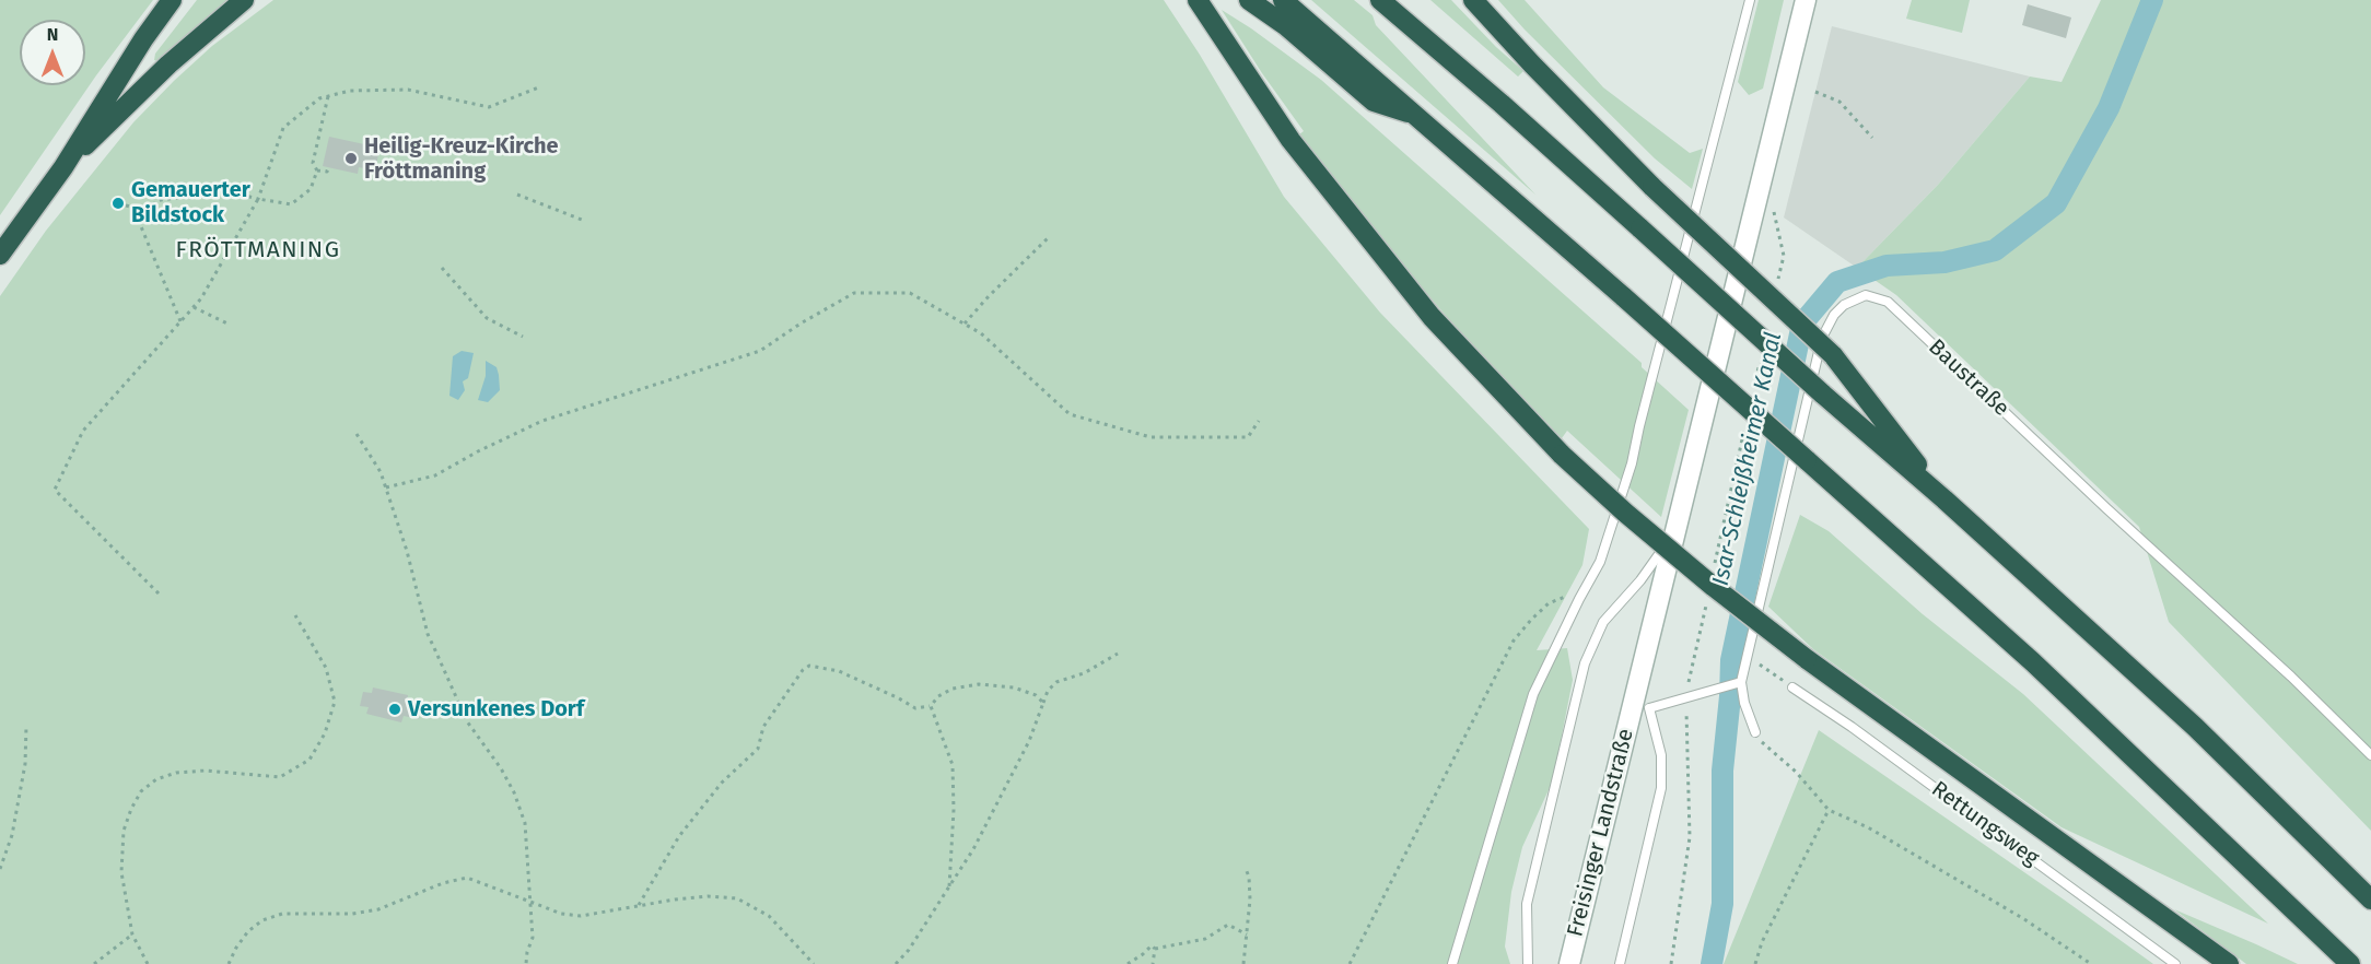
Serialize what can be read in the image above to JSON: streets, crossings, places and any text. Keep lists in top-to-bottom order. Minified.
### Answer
{"streets":{"main road":["Freisinger Landstraße"],"lane":["Baustraße","Rettungsweg"]},"districts":["FRÖTTMANING"],"water":["Isar-Schleißheimer Kanal"],"places":["Heilig-Kreuz-Kirche Fröttmaning","Gemauerter Bildstock","Versunkenes Dorf"],"north":"top"}
